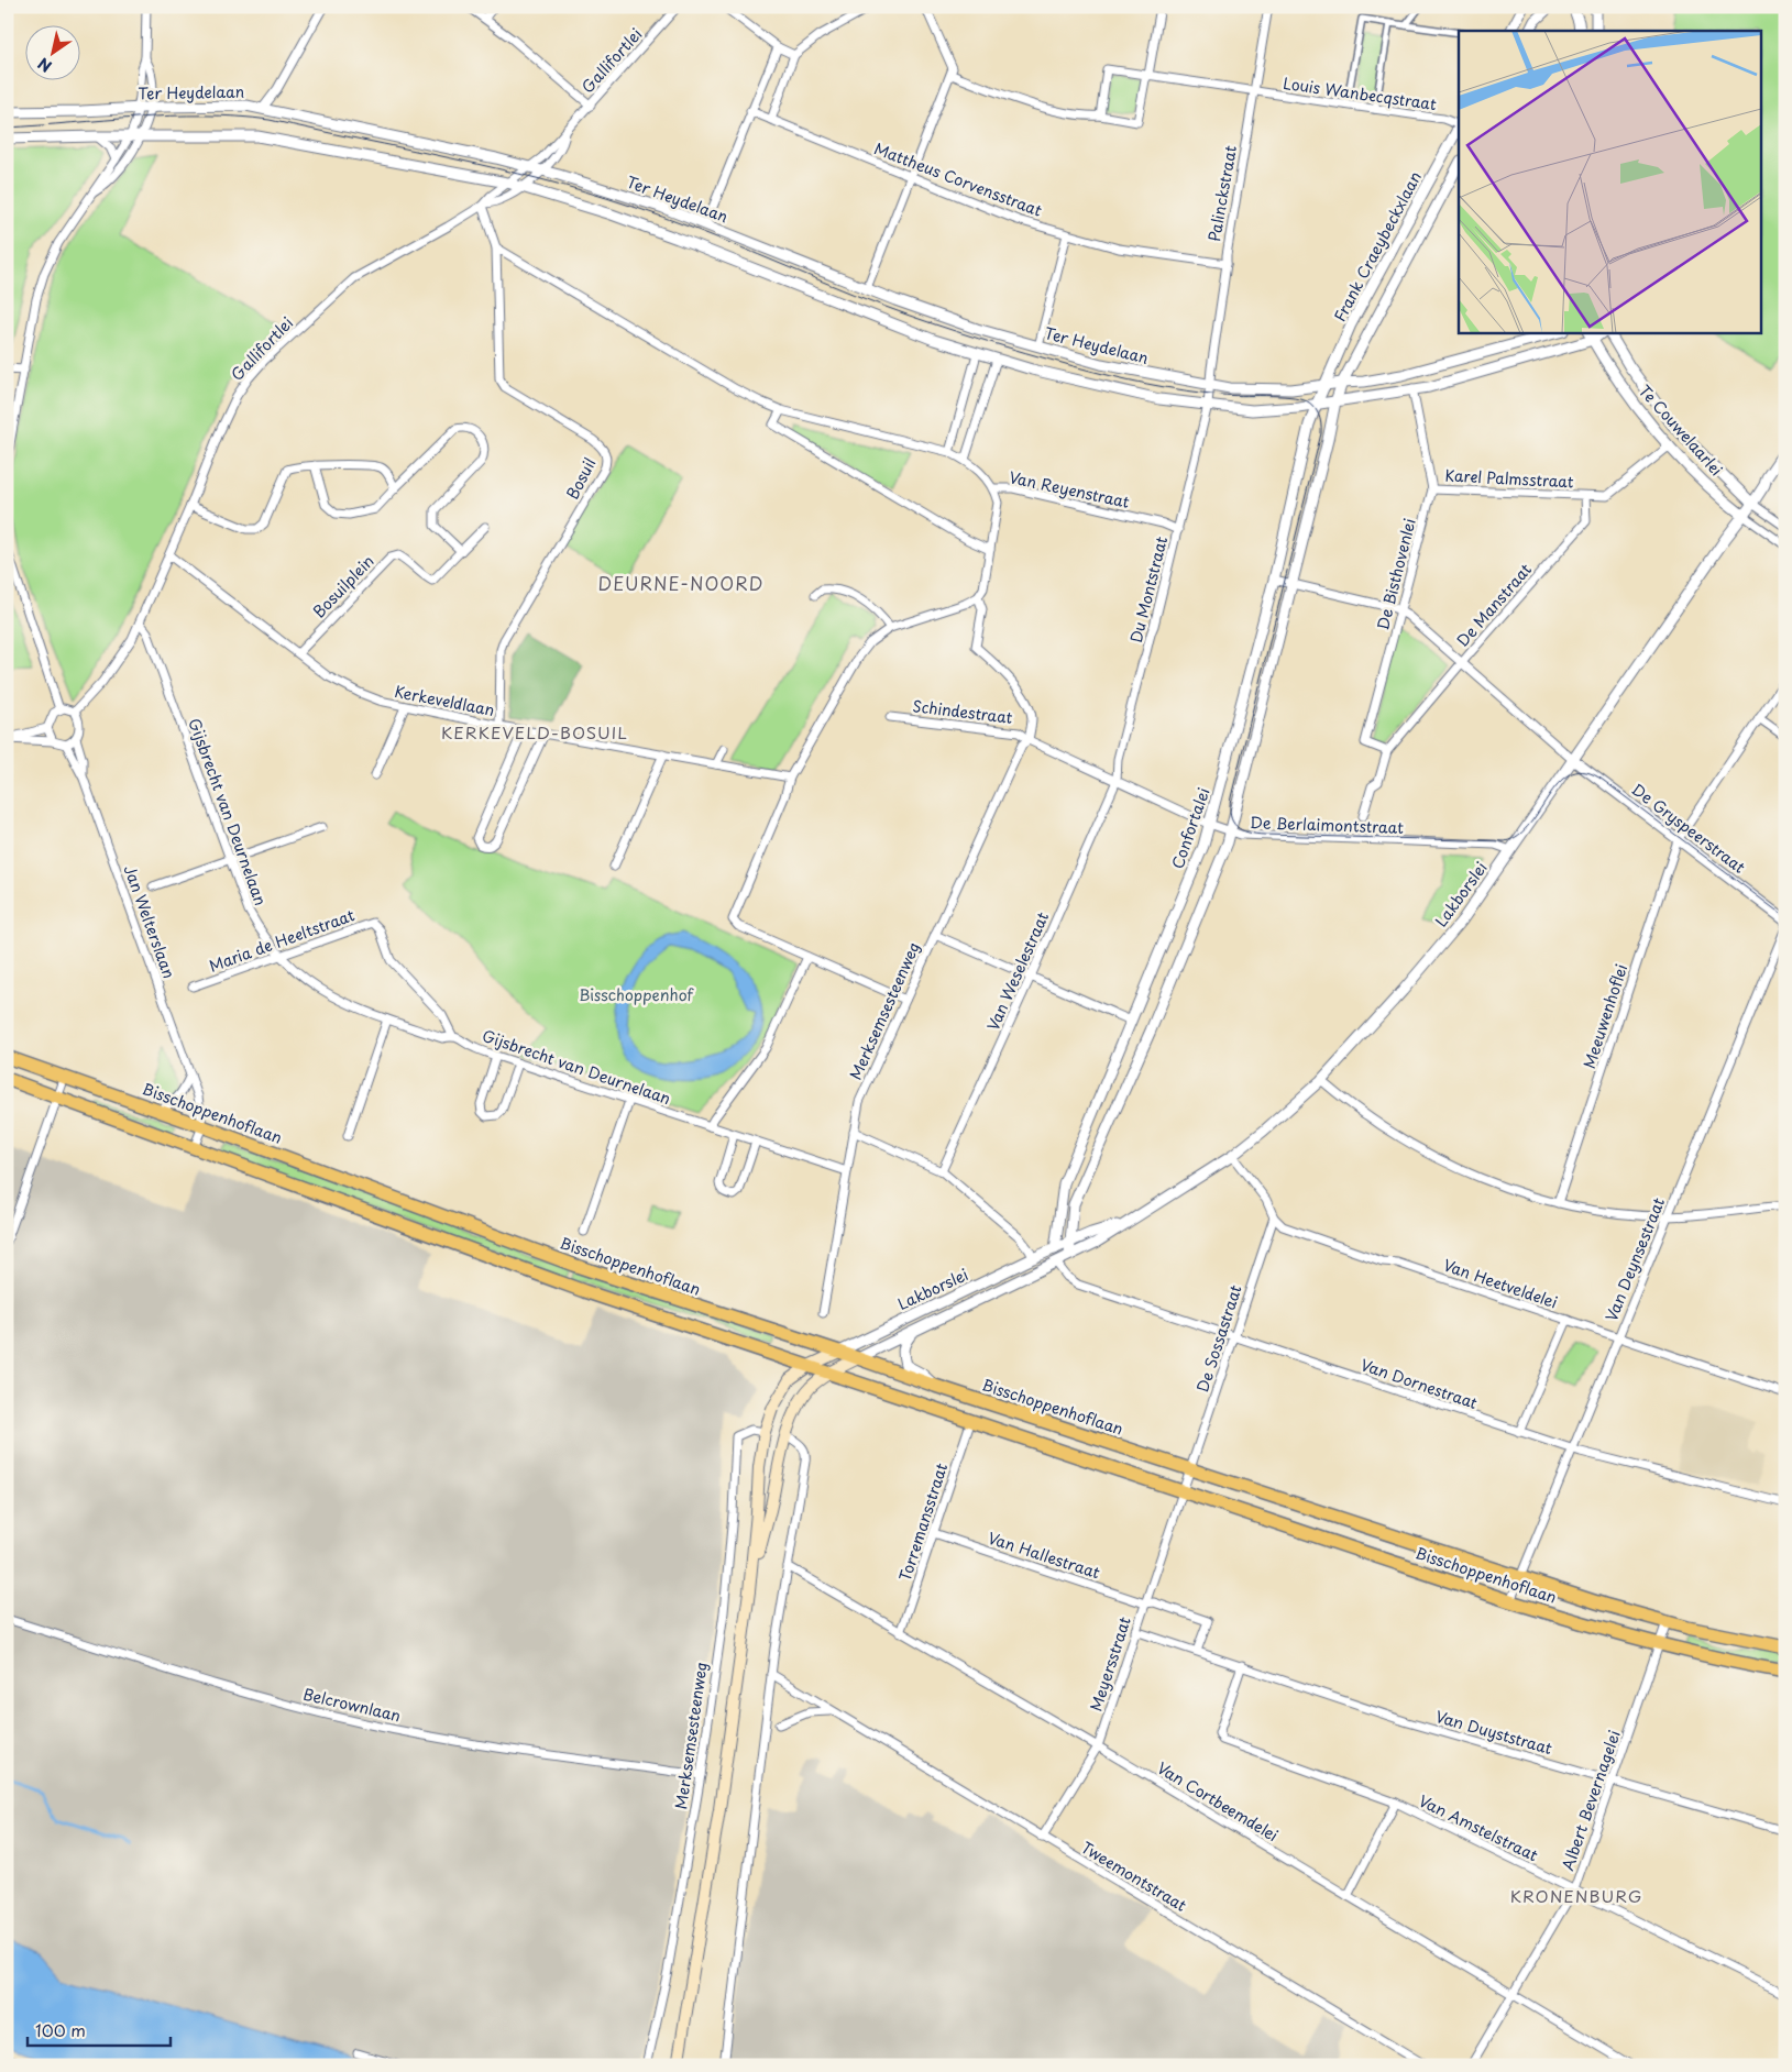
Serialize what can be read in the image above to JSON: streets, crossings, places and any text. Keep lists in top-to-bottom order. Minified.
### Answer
{"streets":{"main road":["Lakborslei","Bisschoppenhoflaan"],"street":["Gallifortlei","Ter Heydelaan","Louis Wanbecqstraat","Mattheus Corvensstraat","Palinckstraat","Frank Craeybeckxlaan","Te Couwelaarlei","Bosuil","Karel Palmsstraat","Van Reyenstraat","De Bisthovenlei","Bosuilplein","Du Montstraat","De Manstraat","Kerkeveldlaan","Schindestraat","Gijsbrecht van Deurnelaan","De Berlaimontstraat","Confortalei","De Gryspeerstraat","Jan Welterslaan","Maria de Heeltstraat","Van Weselestraat","Merksemsesteenweg","Meeuwenhoflei","Van Deynsestraat","Van Heetveldelei","De Sossastraat","Van Dornestraat","Torremansstraat","Van Hallestraat","Meyersstraat","Belcrownlaan","Van Duyststraat","Albert Bevernagelei","Van Cortbeemdelei","Van Amstelstraat","Tweemontstraat"]},"crossings":[["Gallifortlei","Ter Heydelaan"],["Gallifortlei","Bosuil"],["Gallifortlei","Kerkeveldlaan"],["Gallifortlei","Gijsbrecht van Deurnelaan"],["Ter Heydelaan","Palinckstraat"],["Ter Heydelaan","Frank Craeybeckxlaan"],["Louis Wanbecqstraat","Palinckstraat"],["Mattheus Corvensstraat","Palinckstraat"],["Palinckstraat","Du Montstraat"],["Te Couwelaarlei","Lakborslei"],["Bosuil","Kerkeveldlaan"],["Karel Palmsstraat","De Bisthovenlei"],["Karel Palmsstraat","De Manstraat"],["Van Reyenstraat","Du Montstraat"],["De Bisthovenlei","De Manstraat"],["Bosuilplein","Kerkeveldlaan"],["Du Montstraat","De Berlaimontstraat"],["Du Montstraat","Van Weselestraat"],["Schindestraat","De Berlaimontstraat"],["Schindestraat","Merksemsesteenweg"],["Gijsbrecht van Deurnelaan","Maria de Heeltstraat"],["Gijsbrecht van Deurnelaan","Merksemsesteenweg"],["De Berlaimontstraat","Confortalei"],["De Berlaimontstraat","Lakborslei"],["De Berlaimontstraat","Van Weselestraat"],["De Berlaimontstraat","Merksemsesteenweg"],["Confortalei","Lakborslei"],["De Gryspeerstraat","Lakborslei"],["De Gryspeerstraat","Meeuwenhoflei"],["Lakborslei","Bisschoppenhoflaan"],["Lakborslei","Van Dornestraat"],["Jan Welterslaan","Bisschoppenhoflaan"],["Merksemsesteenweg","Belcrownlaan"],["Bisschoppenhoflaan","Van Deynsestraat"],["Bisschoppenhoflaan","De Sossastraat"],["Bisschoppenhoflaan","Torremansstraat"],["Bisschoppenhoflaan","Meyersstraat"],["Bisschoppenhoflaan","Albert Bevernagelei"],["Van Deynsestraat","Van Heetveldelei"],["Van Deynsestraat","Van Dornestraat"],["Van Heetveldelei","De Sossastraat"],["De Sossastraat","Van Dornestraat"],["Torremansstraat","Van Hallestraat"],["Torremansstraat","Van Cortbeemdelei"],["Van Hallestraat","Meyersstraat"],["Meyersstraat","Van Duyststraat"],["Meyersstraat","Van Cortbeemdelei"],["Meyersstraat","Tweemontstraat"],["Van Duyststraat","Albert Bevernagelei"],["Van Duyststraat","Van Amstelstraat"],["Albert Bevernagelei","Van Cortbeemdelei"],["Albert Bevernagelei","Van Amstelstraat"]],"districts":["DEURNE-NOORD","KERKEVELD-BOSUIL","KRONENBURG"],"parks":["Bisschoppenhof"],"scale_bar":"100 m","north":"bottom left"}
